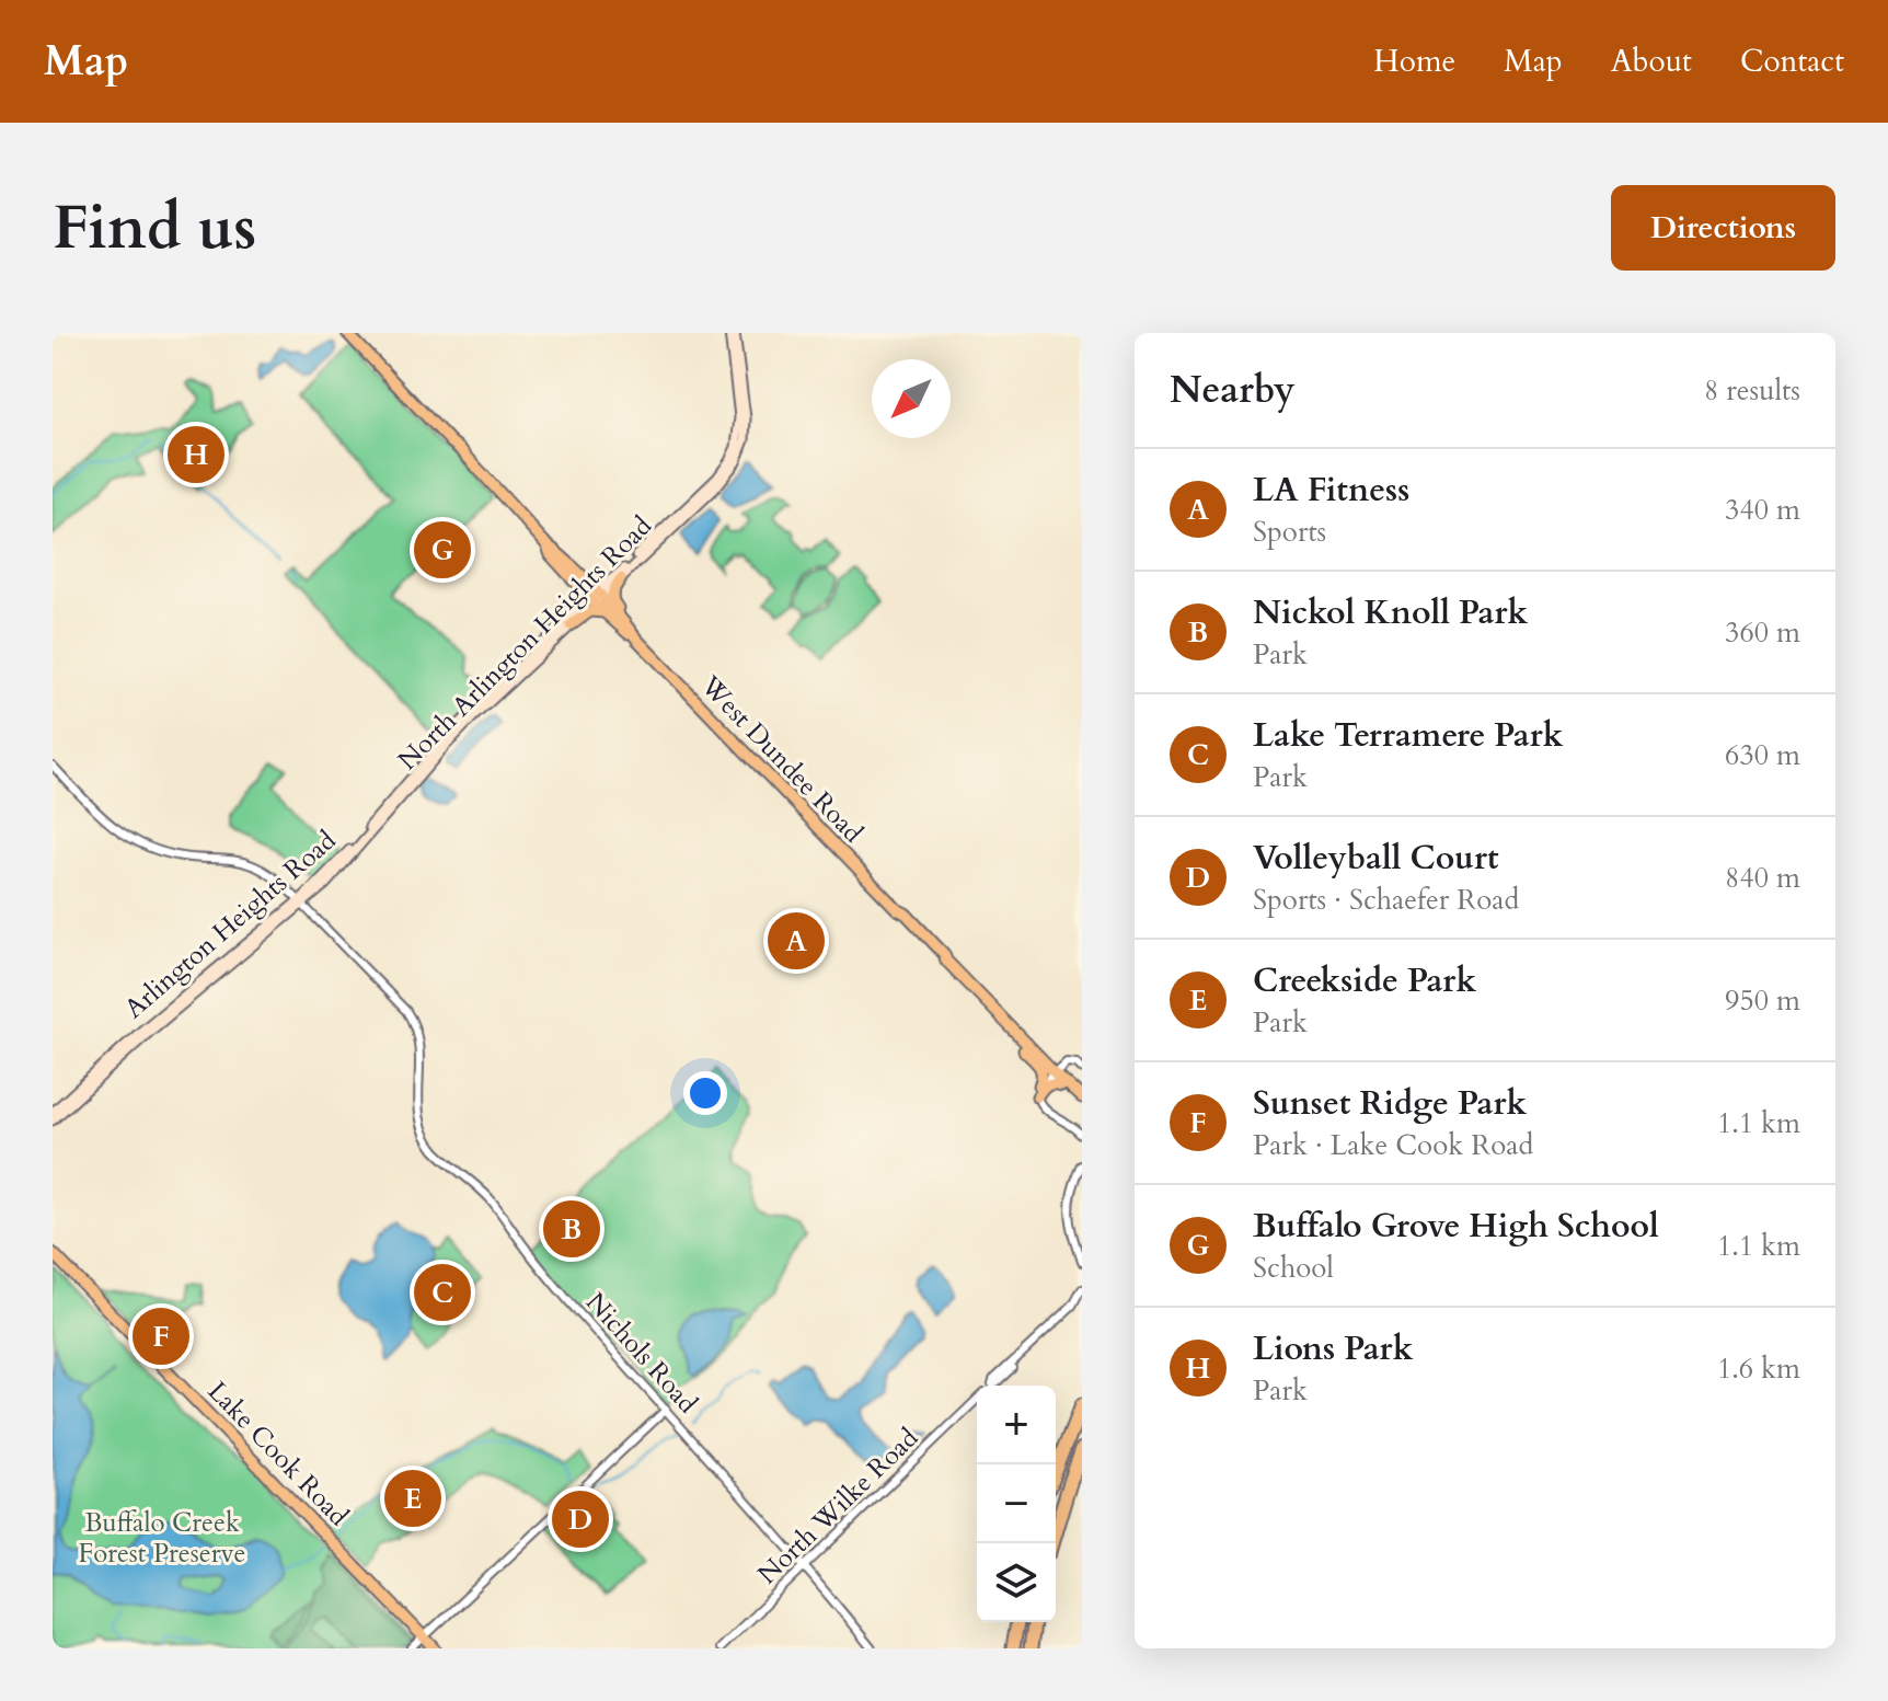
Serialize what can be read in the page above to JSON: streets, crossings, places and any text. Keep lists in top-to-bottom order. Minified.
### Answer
{"streets":{"main road":["North Arlington Heights Road","West Dundee Road","Arlington Heights Road","Lake Cook Road"],"street":["Nichols Road","North Wilke Road"]},"crossings":[["North Arlington Heights Road","West Dundee Road"],["North Arlington Heights Road","Arlington Heights Road"],["North Arlington Heights Road","Nichols Road"],["Arlington Heights Road","Nichols Road"],["Nichols Road","North Wilke Road"]],"parks":["Buffalo Creek Forest Preserve"],"north":"bottom left","page":{"header":"Map","nav":["Home","Map","About","Contact"],"buttons":"Directions","title":"Find us","heading":["Nearby","8 results"],"pins":["H","G","A","B","C","F","E","D"],"list":[{"mark":"A","name":"LA Fitness","note":"Sports","value":"340 m"},{"mark":"B","name":"Nickol Knoll Park","note":"Park","value":"360 m"},{"mark":"C","name":"Lake Terramere Park","note":"Park","value":"630 m"},{"mark":"D","name":"Volleyball Court","note":"Sports · Schaefer Road","value":"840 m"},{"mark":"E","name":"Creekside Park","note":"Park","value":"950 m"},{"mark":"F","name":"Sunset Ridge Park","note":"Park · Lake Cook Road","value":"1.1 km"},{"mark":"G","name":"Buffalo Grove High School","note":"School","value":"1.1 km"},{"mark":"H","name":"Lions Park","note":"Park","value":"1.6 km"}],"map_buttons":["+","−"]}}
